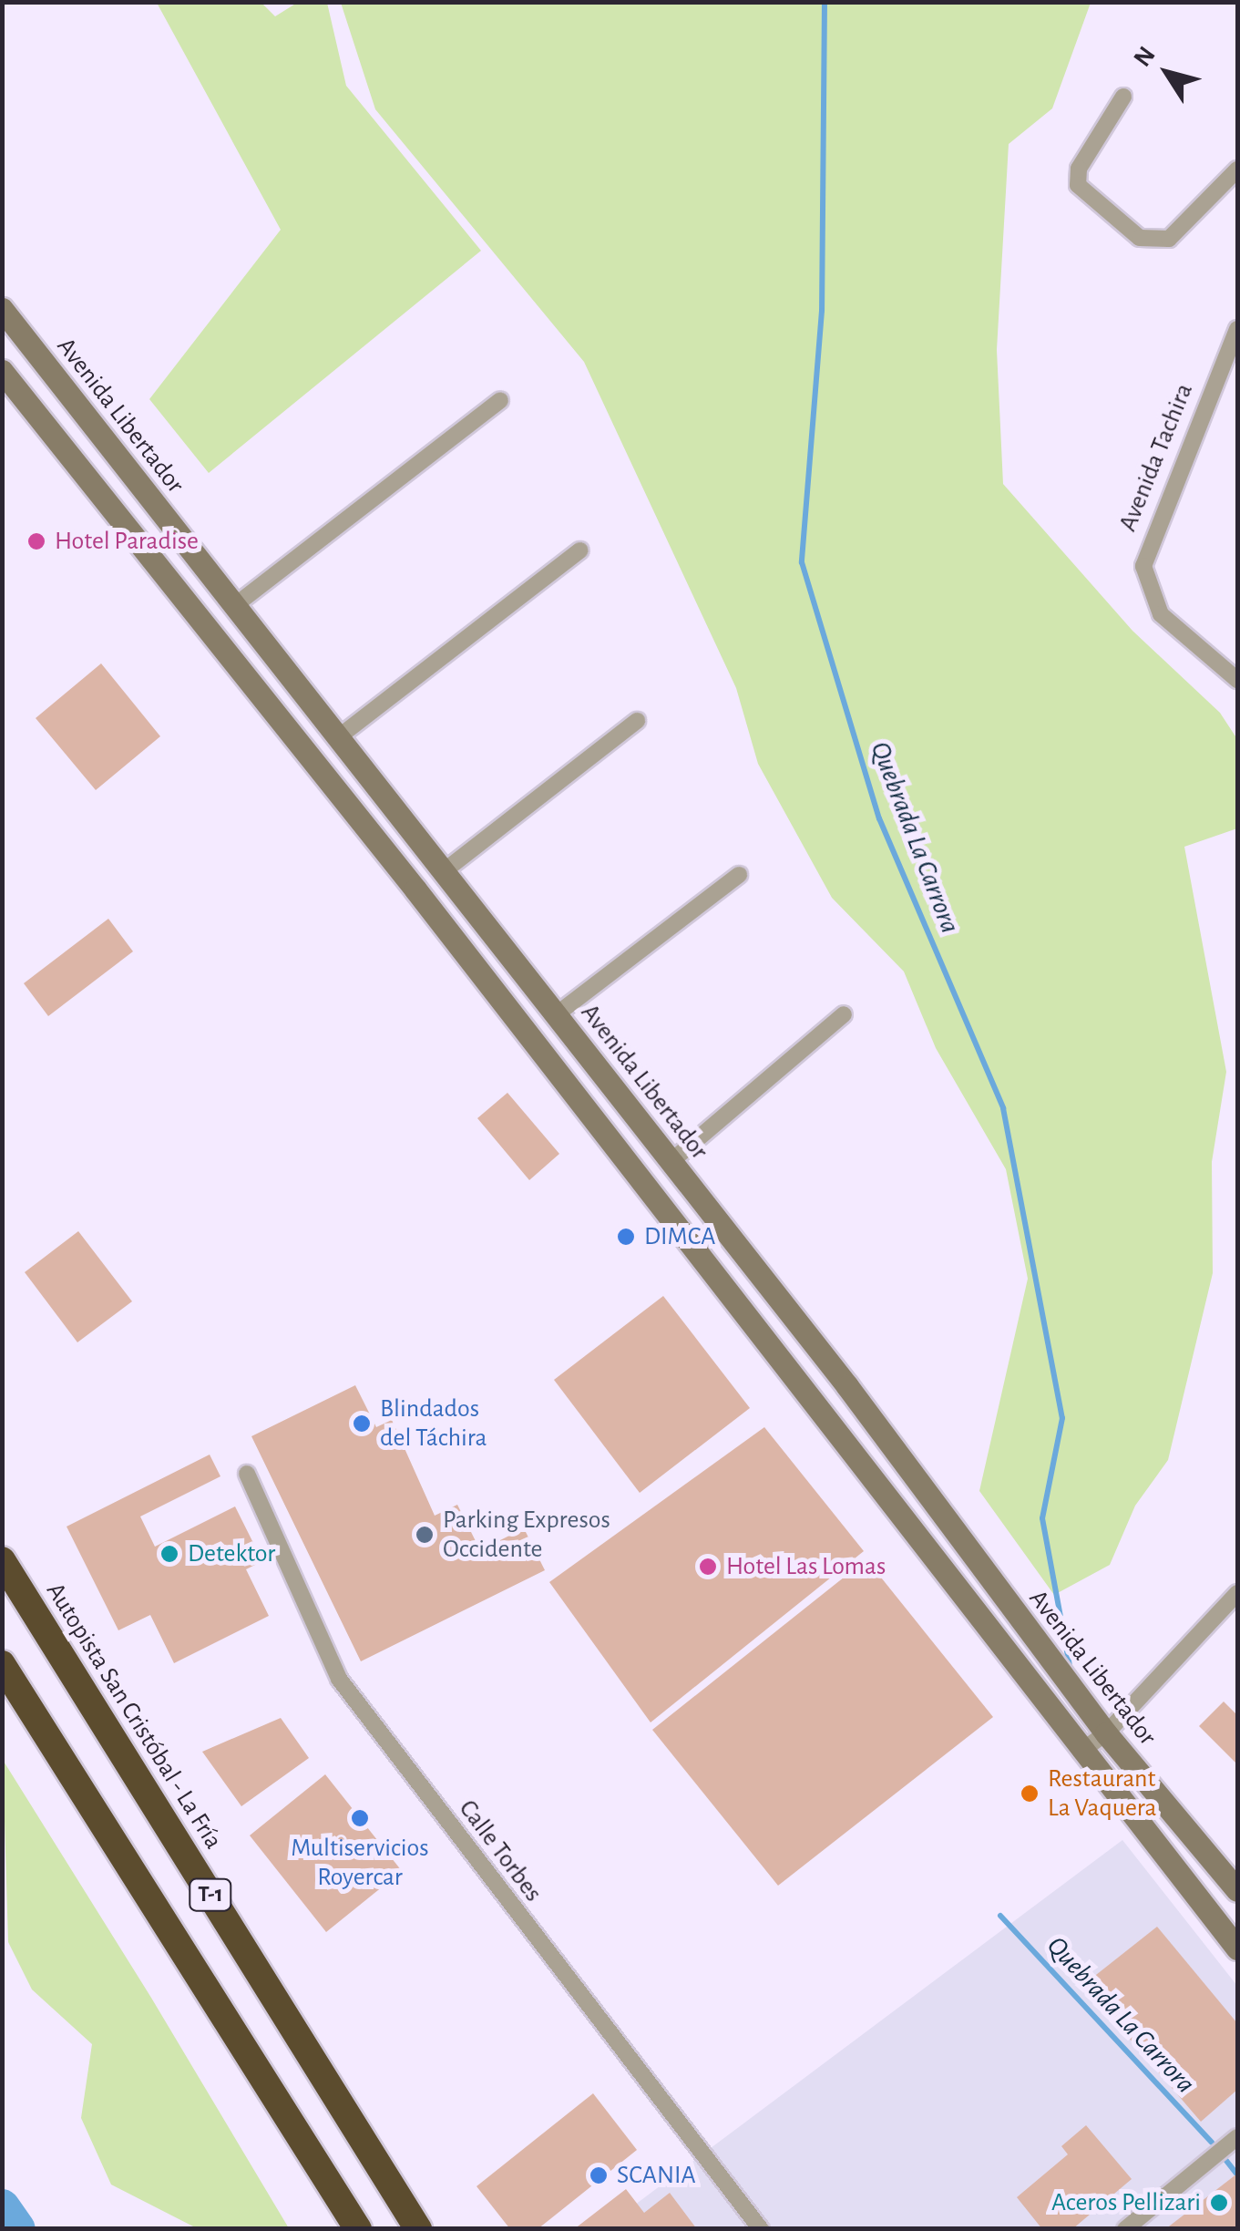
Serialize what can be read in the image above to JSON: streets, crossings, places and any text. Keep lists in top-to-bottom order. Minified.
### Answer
{"streets":{"highway":["Autopista San Cristóbal - La Fría","T-1"],"main road":["Avenida Libertador"],"street":["Avenida Tachira","Calle Torbes"]},"water":["Quebrada La Carrora"],"places":["Hotel Paradise","DIMCA","Blindados del Táchira","Parking Expresos Occidente","Detektor","Hotel Las Lomas","Restaurant La Vaquera","Multiservicios Royercar","SCANIA","Aceros Pellizari"],"north":"top left"}
